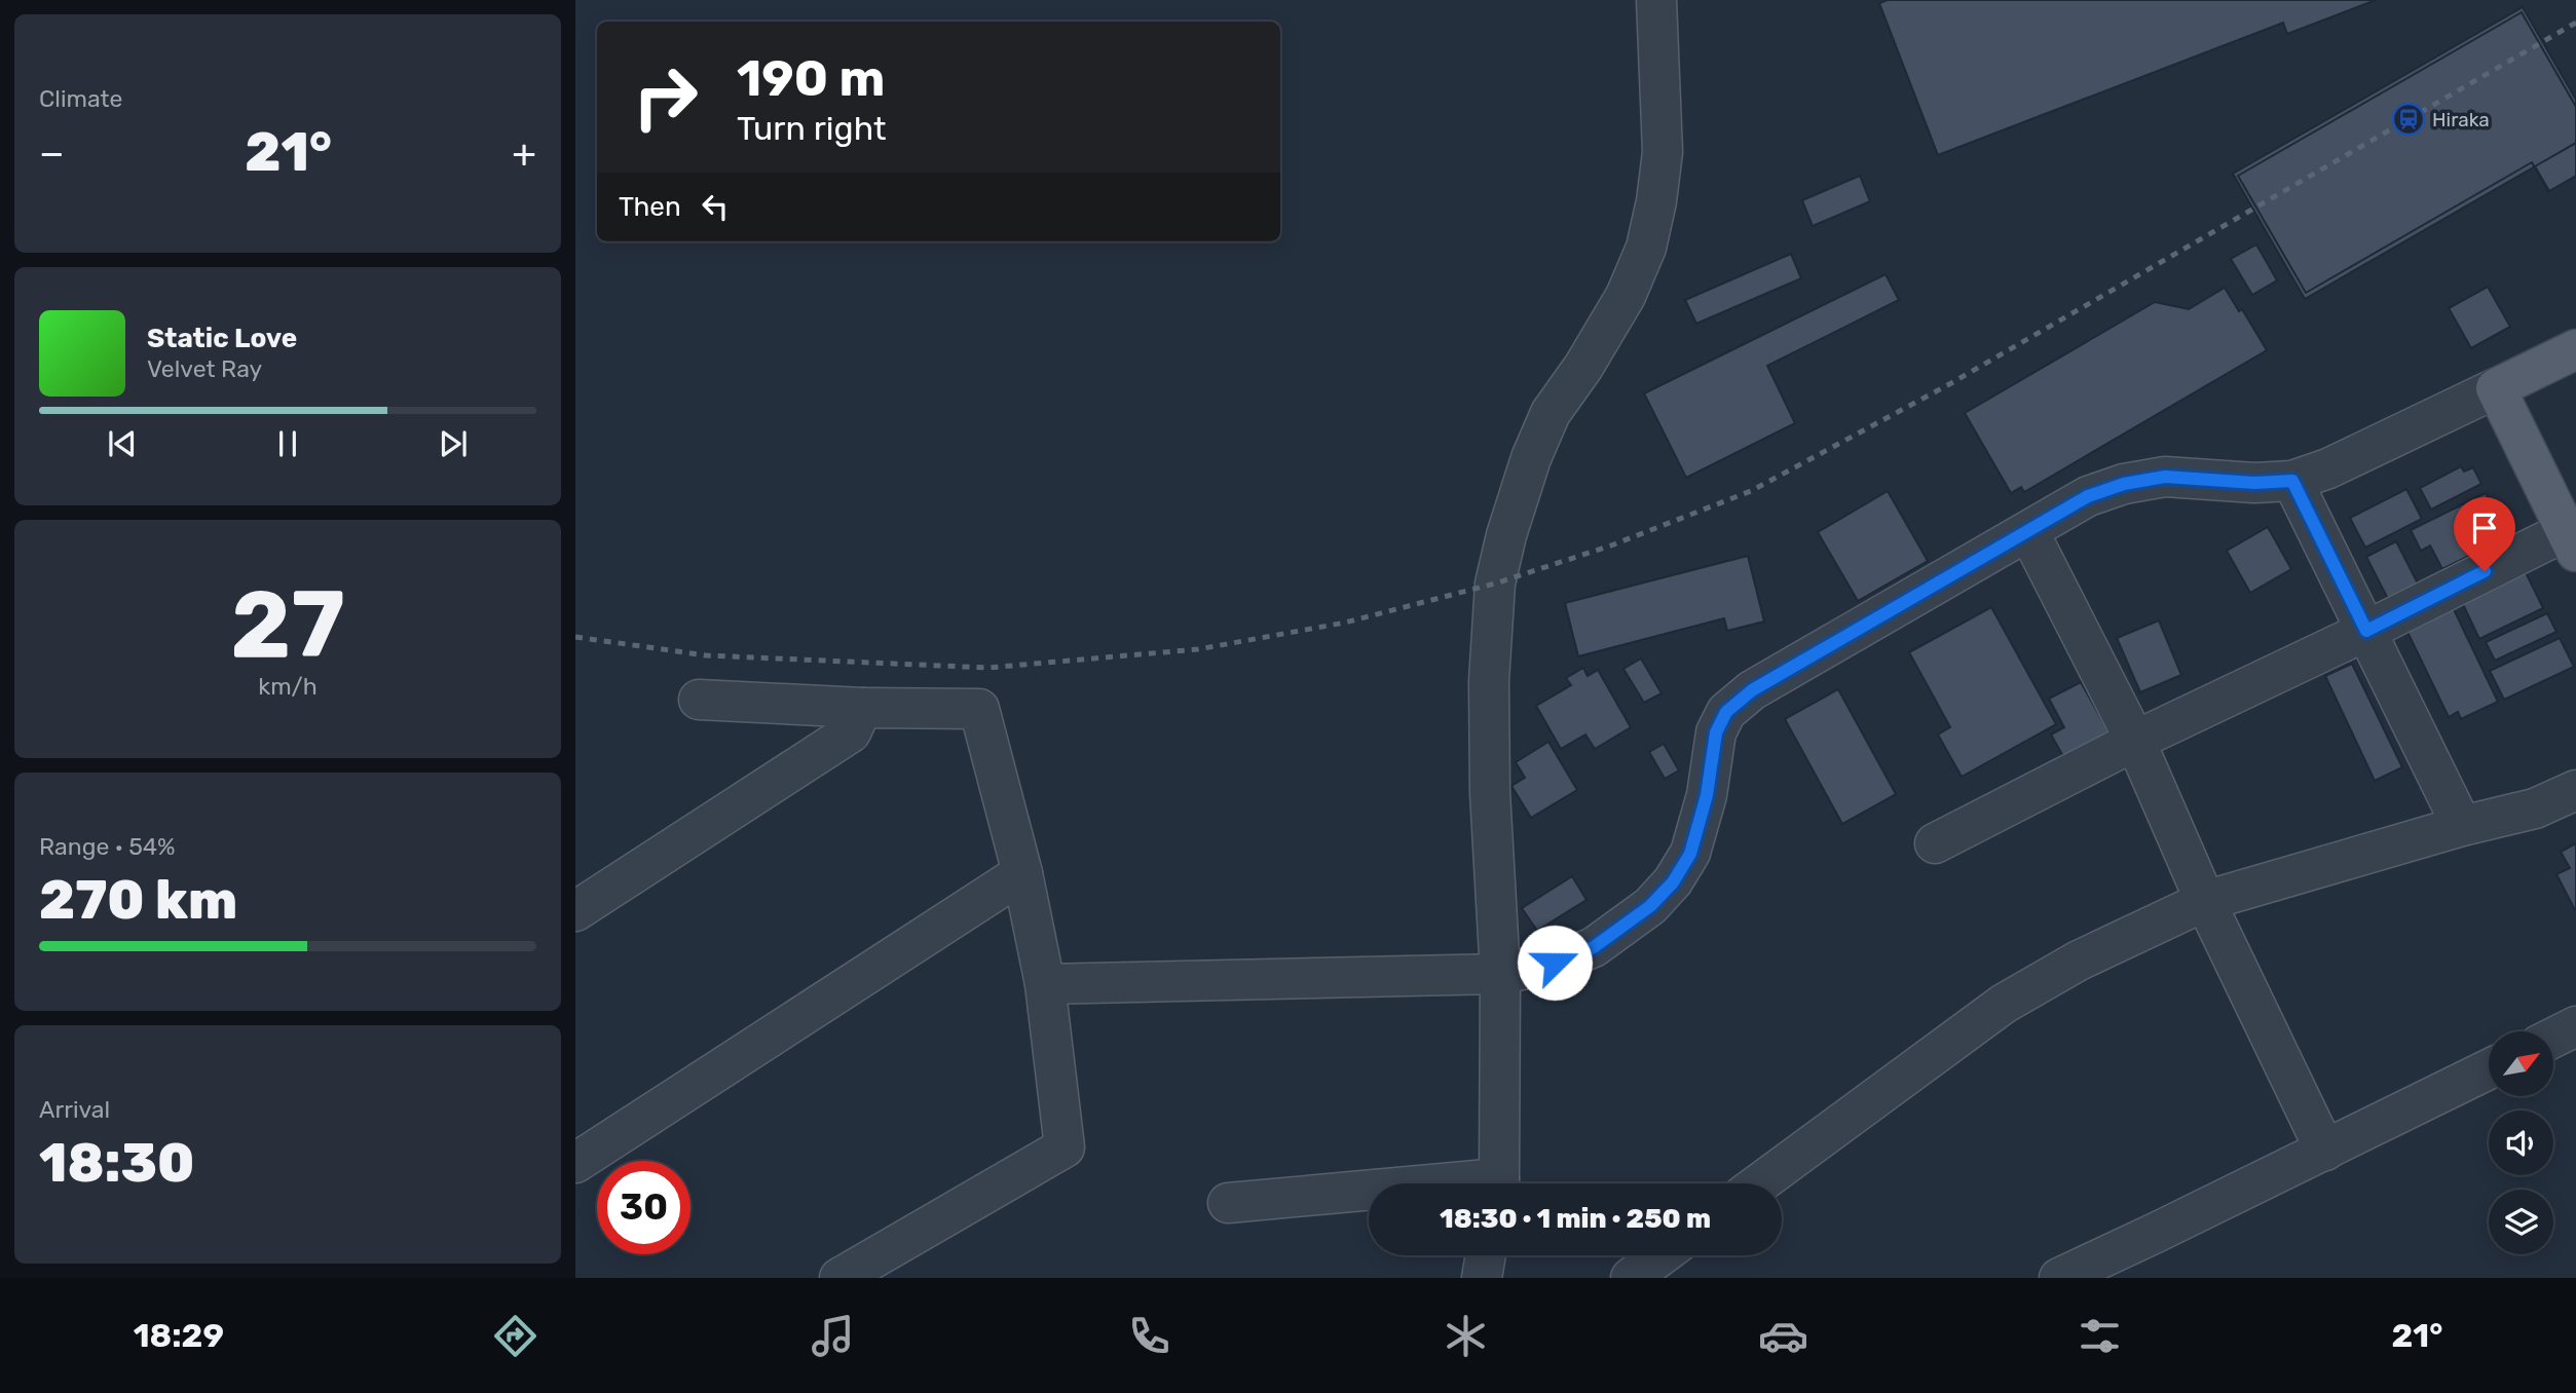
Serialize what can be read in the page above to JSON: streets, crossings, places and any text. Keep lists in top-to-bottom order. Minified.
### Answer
{"places":{"station":["Hiraka"]},"north":"top right","page":{"tile":["Climate",["27","km/h"],["Range · 54%","270 km"],["Arrival","18:30"]],"turn":["190 m","Turn right"],"heat":["−","21°","+"],"then":"Then","song":["Static Love","Velvet Ray"],"limit":"30","trip":"18:30 · 1 min · 250 m","tabs":["18:29","21°"]}}
